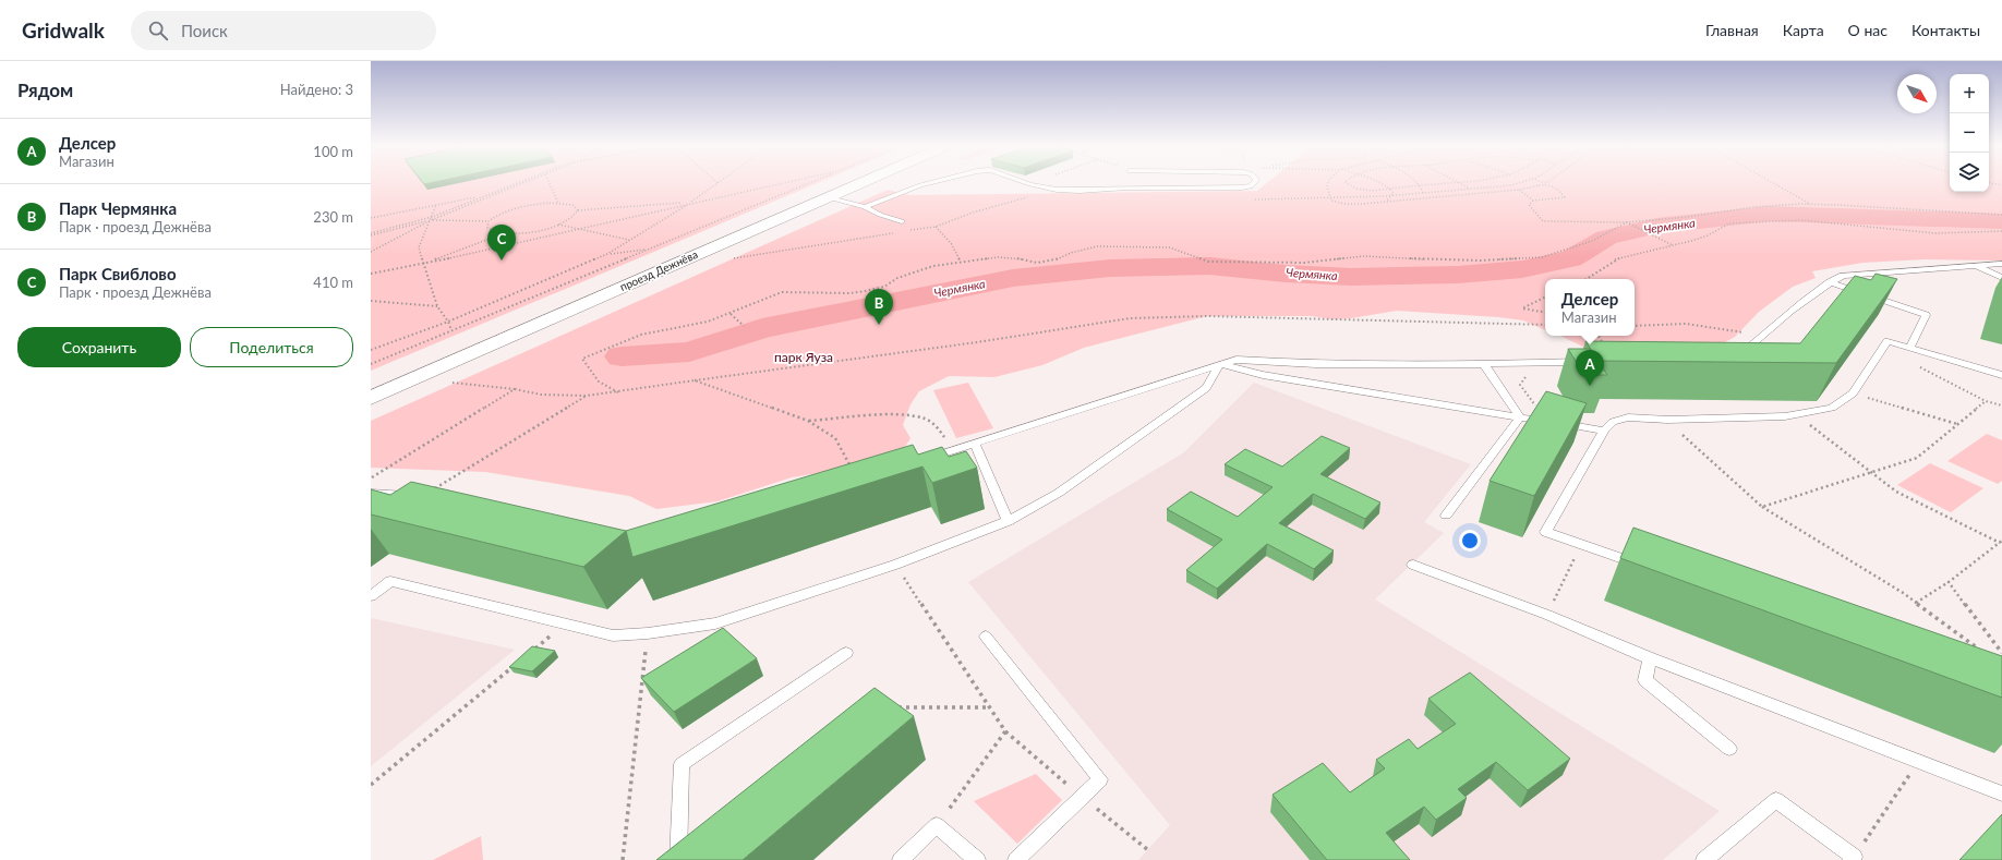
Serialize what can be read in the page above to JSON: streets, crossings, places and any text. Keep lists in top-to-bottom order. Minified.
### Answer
{"streets":{"main road":["проезд Дежнёва"]},"water":["Чермянка"],"parks":["парк Яуза"],"north":"bottom right","page":{"header":"Gridwalk","search":"Поиск","nav":["Главная","Карта","О нас","Контакты"],"heading":["Рядом","Найдено: 3"],"map_buttons":["+","−"],"list":[{"mark":"A","name":"Делсер","note":"Магазин","value":"100 m"},{"mark":"B","name":"Парк Чермянка","note":"Парк · проезд Дежнёва","value":"230 m"},{"mark":"C","name":"Парк Свиблово","note":"Парк · проезд Дежнёва","value":"410 m"}],"pins":["C","B","A"],"popup":["Делсер","Магазин"],"buttons":["Сохранить","Поделиться"]}}
